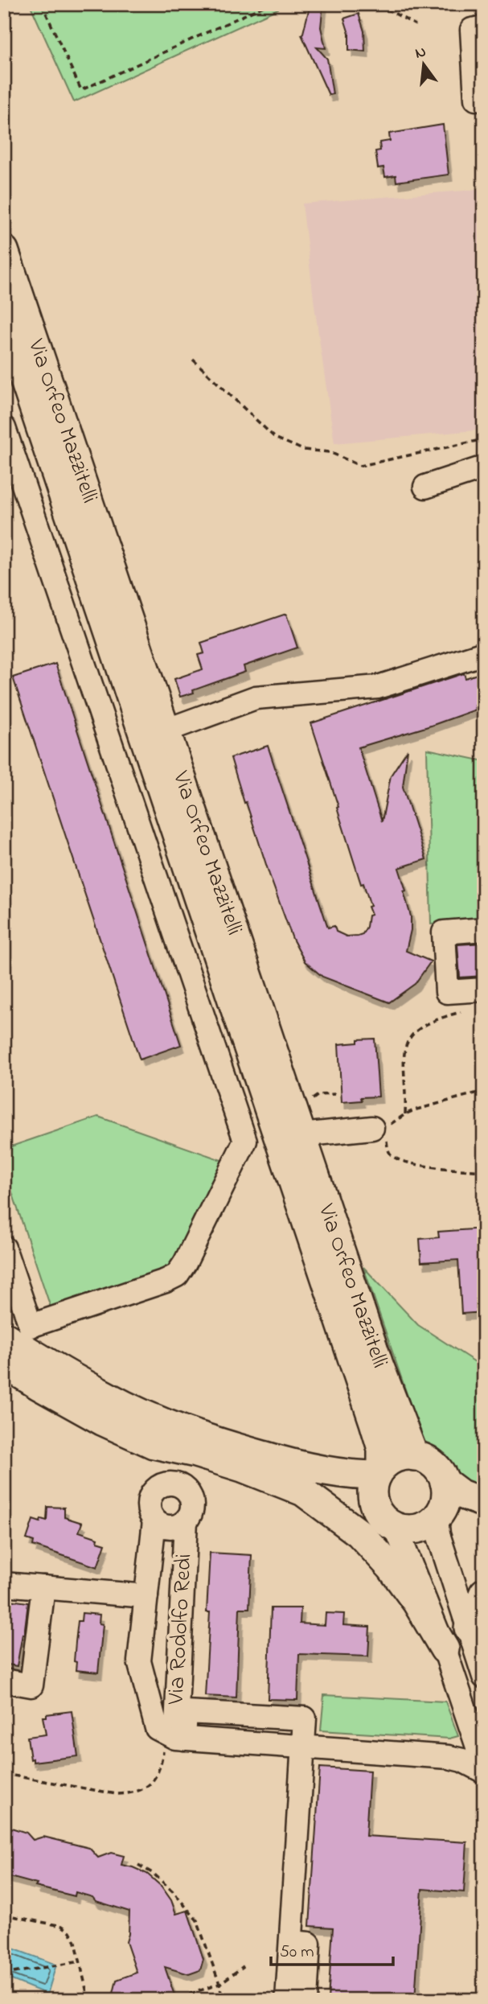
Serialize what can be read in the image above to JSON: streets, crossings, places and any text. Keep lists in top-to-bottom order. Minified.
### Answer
{"streets":{"main road":["Via Orfeo Mazzitelli"],"street":["Via Rodolfo Redi"]},"scale_bar":"50 m","north":"top"}
